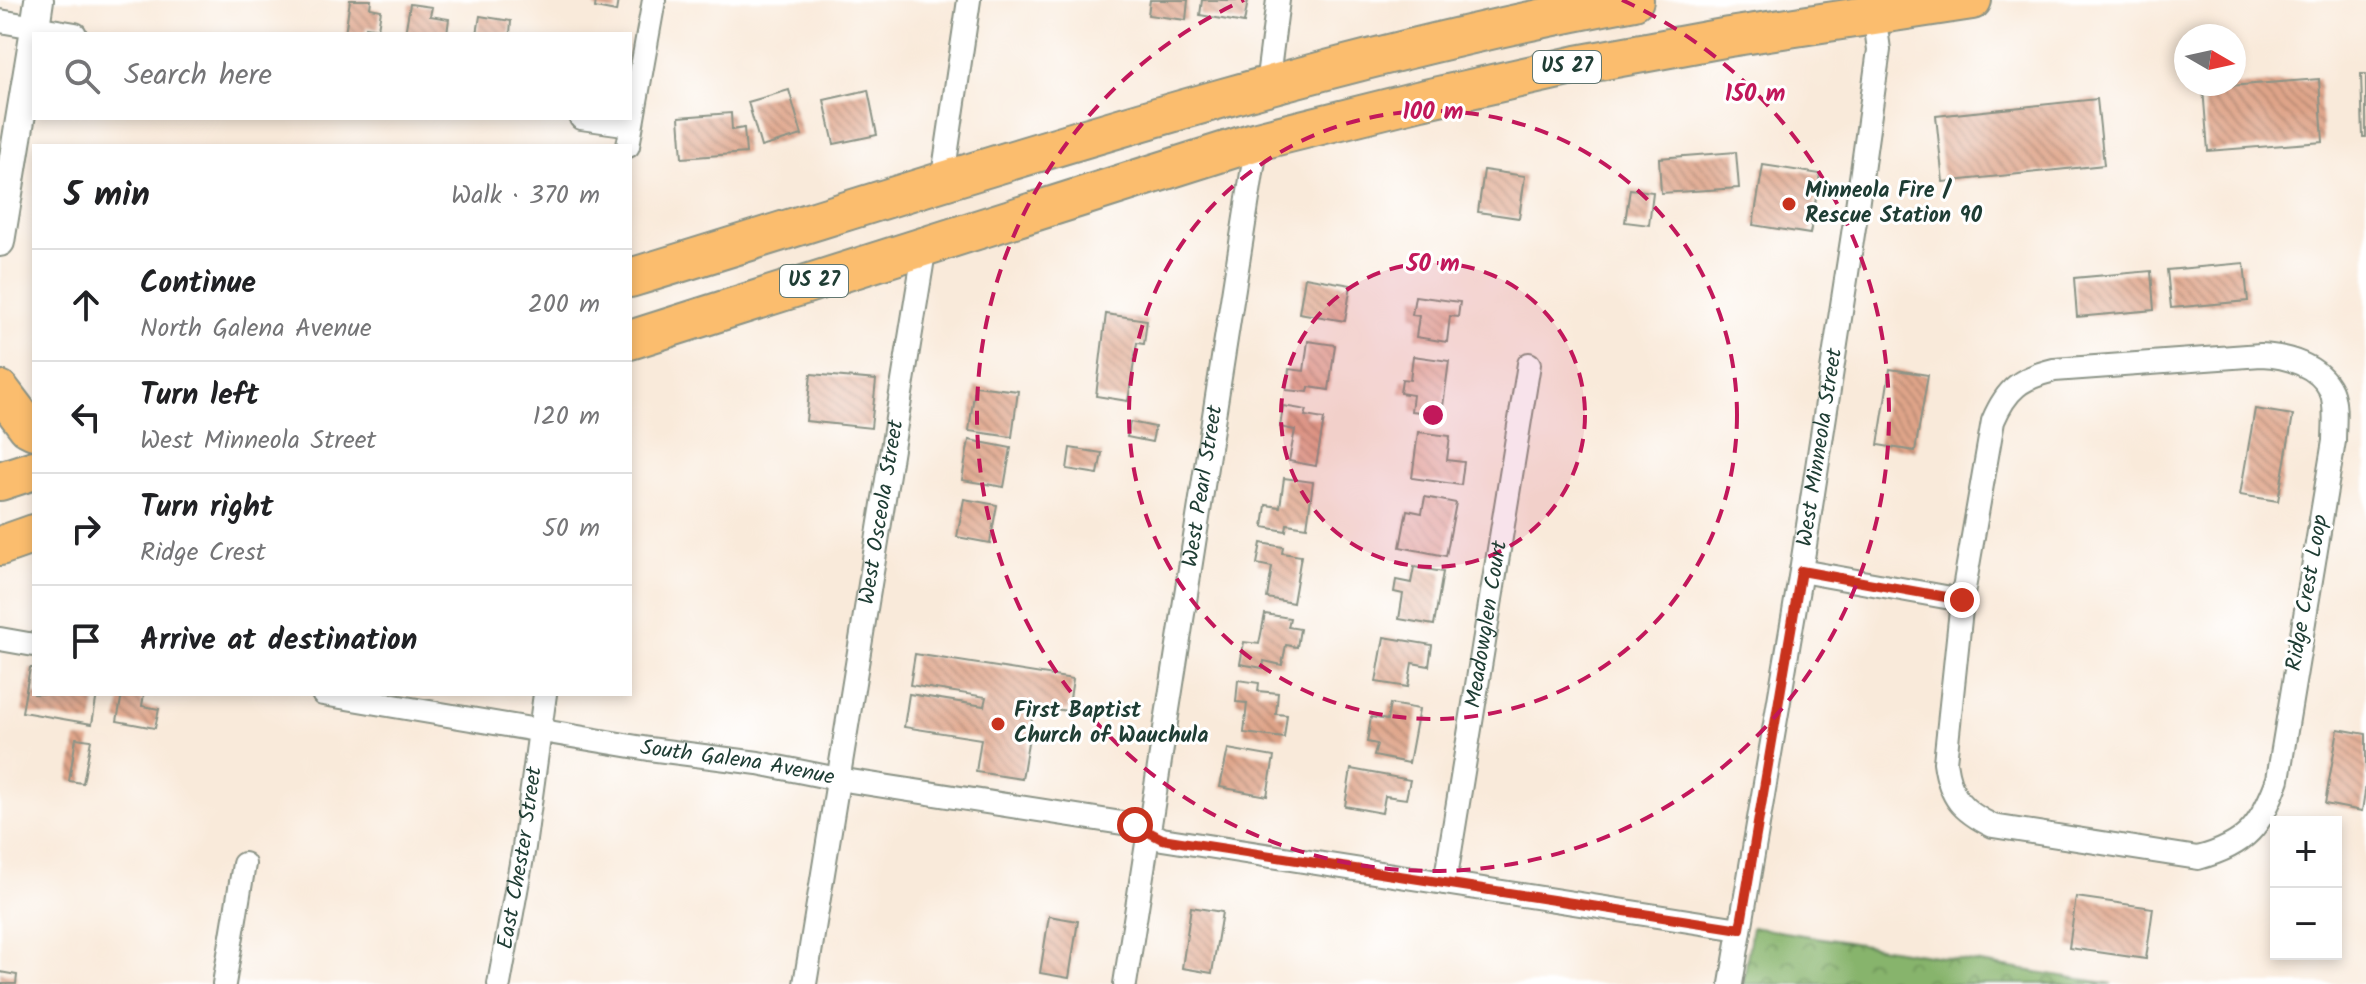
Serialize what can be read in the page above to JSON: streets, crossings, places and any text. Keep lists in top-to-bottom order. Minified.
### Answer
{"streets":{"highway":["US 27"],"street":["West Minneola Street","West Pearl Street","West Osceola Street","Ridge Crest Loop","Meadowglen Court","South Galena Avenue","East Chester Street"]},"crossings":[["US 27","West Minneola Street"],["US 27","West Pearl Street"],["US 27","West Osceola Street"],["West Minneola Street","South Galena Avenue"],["West Pearl Street","South Galena Avenue"],["West Osceola Street","South Galena Avenue"],["Meadowglen Court","South Galena Avenue"],["South Galena Avenue","East Chester Street"]],"places":["Minneola Fire / Rescue Station 90","First Baptist Church of Wauchula"],"north":"right","page":{"search":"Search here","heading":["5 min","Walk · 370 m"],"list":[["Continue","North Galena Avenue","200 m"],["Turn left","West Minneola Street","120 m"],["Turn right","Ridge Crest","50 m"],"Arrive at destination"],"map_buttons":["+","−"]},"rings":["150 m","100 m","50 m"]}
